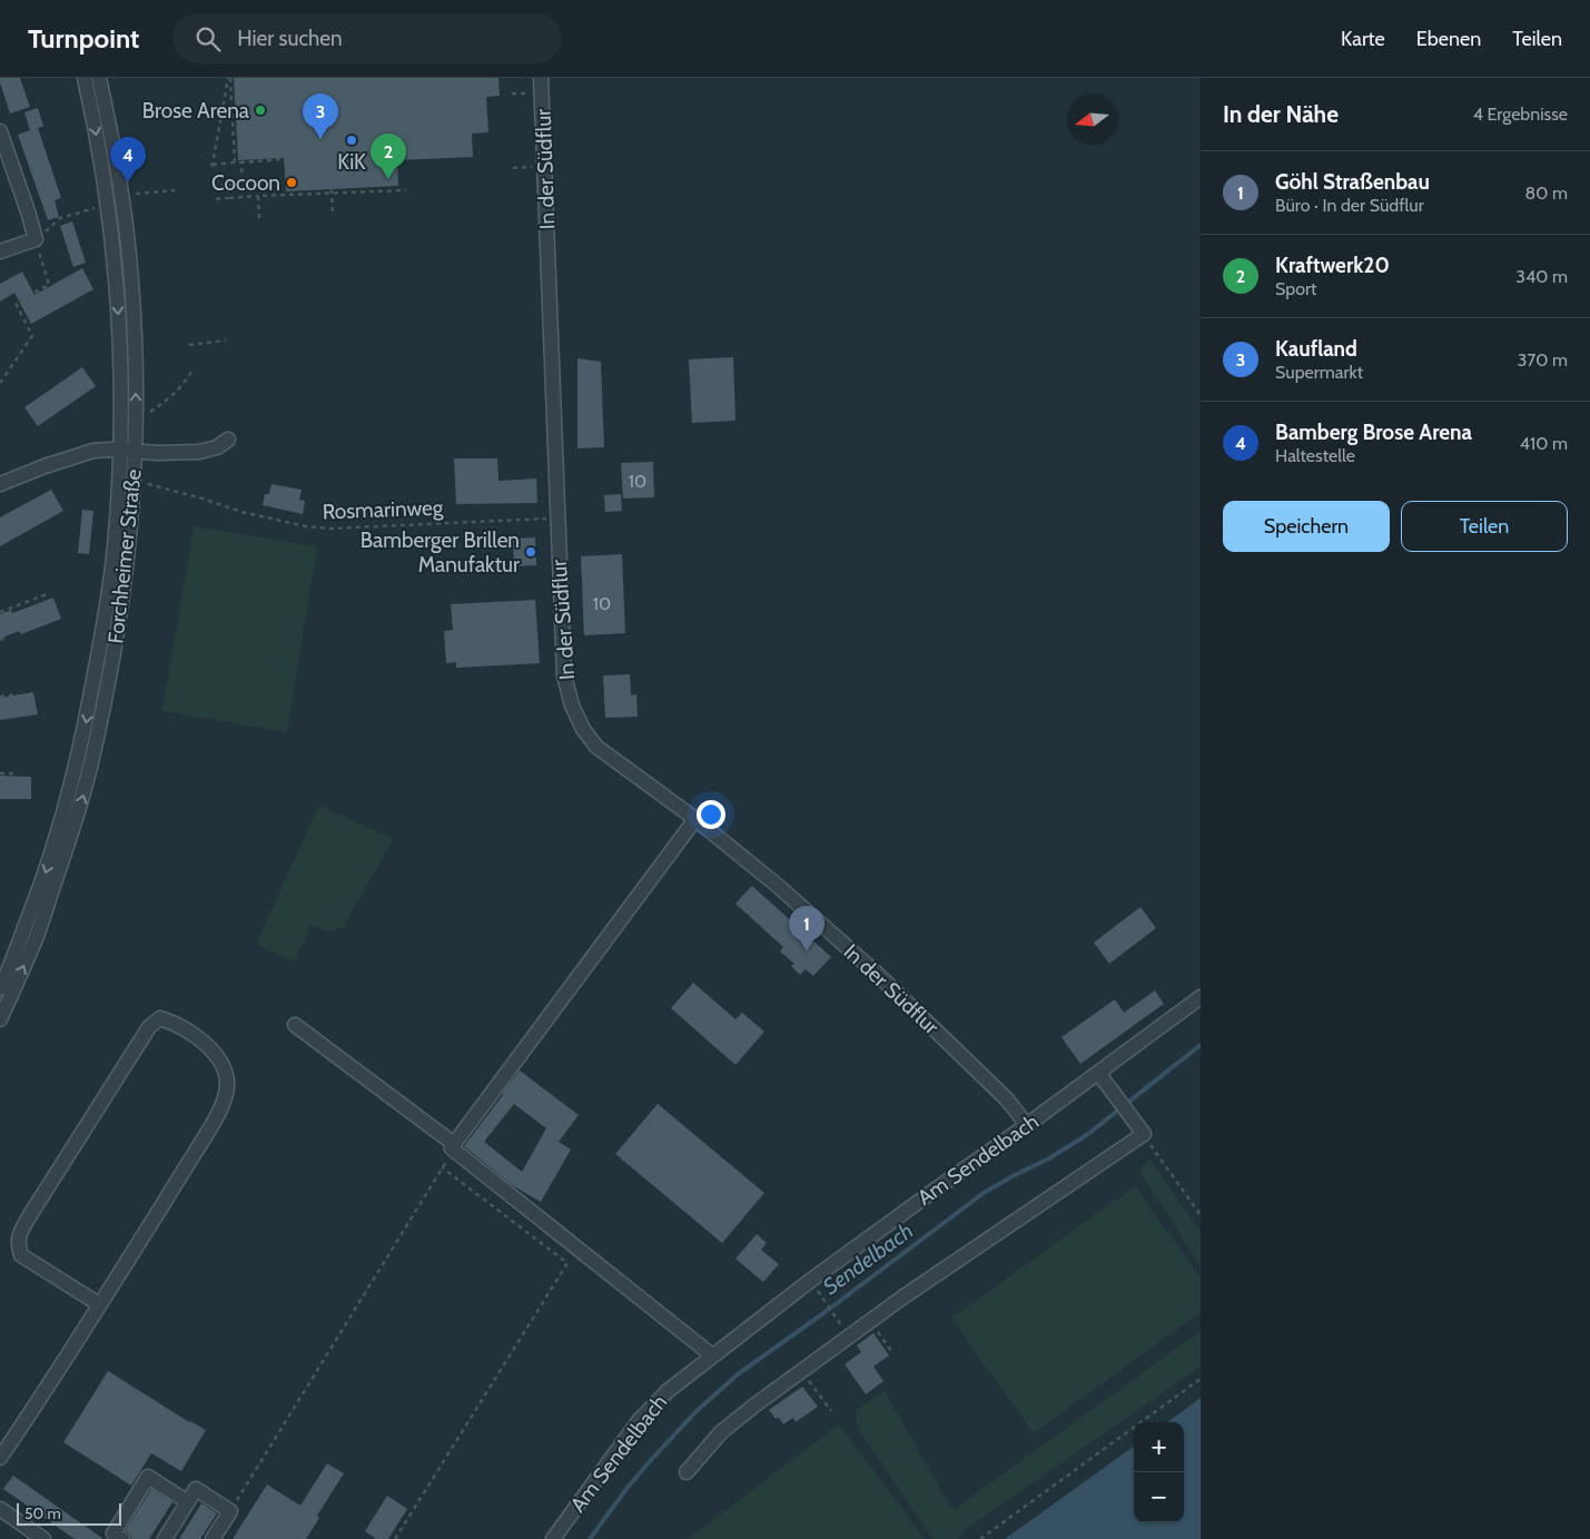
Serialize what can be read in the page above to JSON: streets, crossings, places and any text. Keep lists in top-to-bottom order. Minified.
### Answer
{"streets":{"street":["In der Südflur","Forchheimer Straße","Am Sendelbach"],"path":["Rosmarinweg"]},"crossings":[["In der Südflur","Rosmarinweg"],["In der Südflur","Am Sendelbach"]],"water":["Sendelbach"],"places":["Brose Arena","KiK","Cocoon","Bamberger Brillen Manufaktur"],"house_numbers":["10","10"],"scale_bar":"50 m","north":"left","page":{"header":"Turnpoint","search":"Hier suchen","nav":["Karte","Ebenen","Teilen"],"heading":["In der Nähe","4 Ergebnisse"],"pins":["3","2","4","1"],"list":[{"mark":"1","name":"Göhl Straßenbau","note":"Büro · In der Südflur","value":"80 m"},{"mark":"2","name":"Kraftwerk20","note":"Sport","value":"340 m"},{"mark":"3","name":"Kaufland","note":"Supermarkt","value":"370 m"},{"mark":"4","name":"Bamberg Brose Arena","note":"Haltestelle","value":"410 m"}],"buttons":["Speichern","Teilen"],"map_buttons":["+","−"],"scale":"50 m"}}
